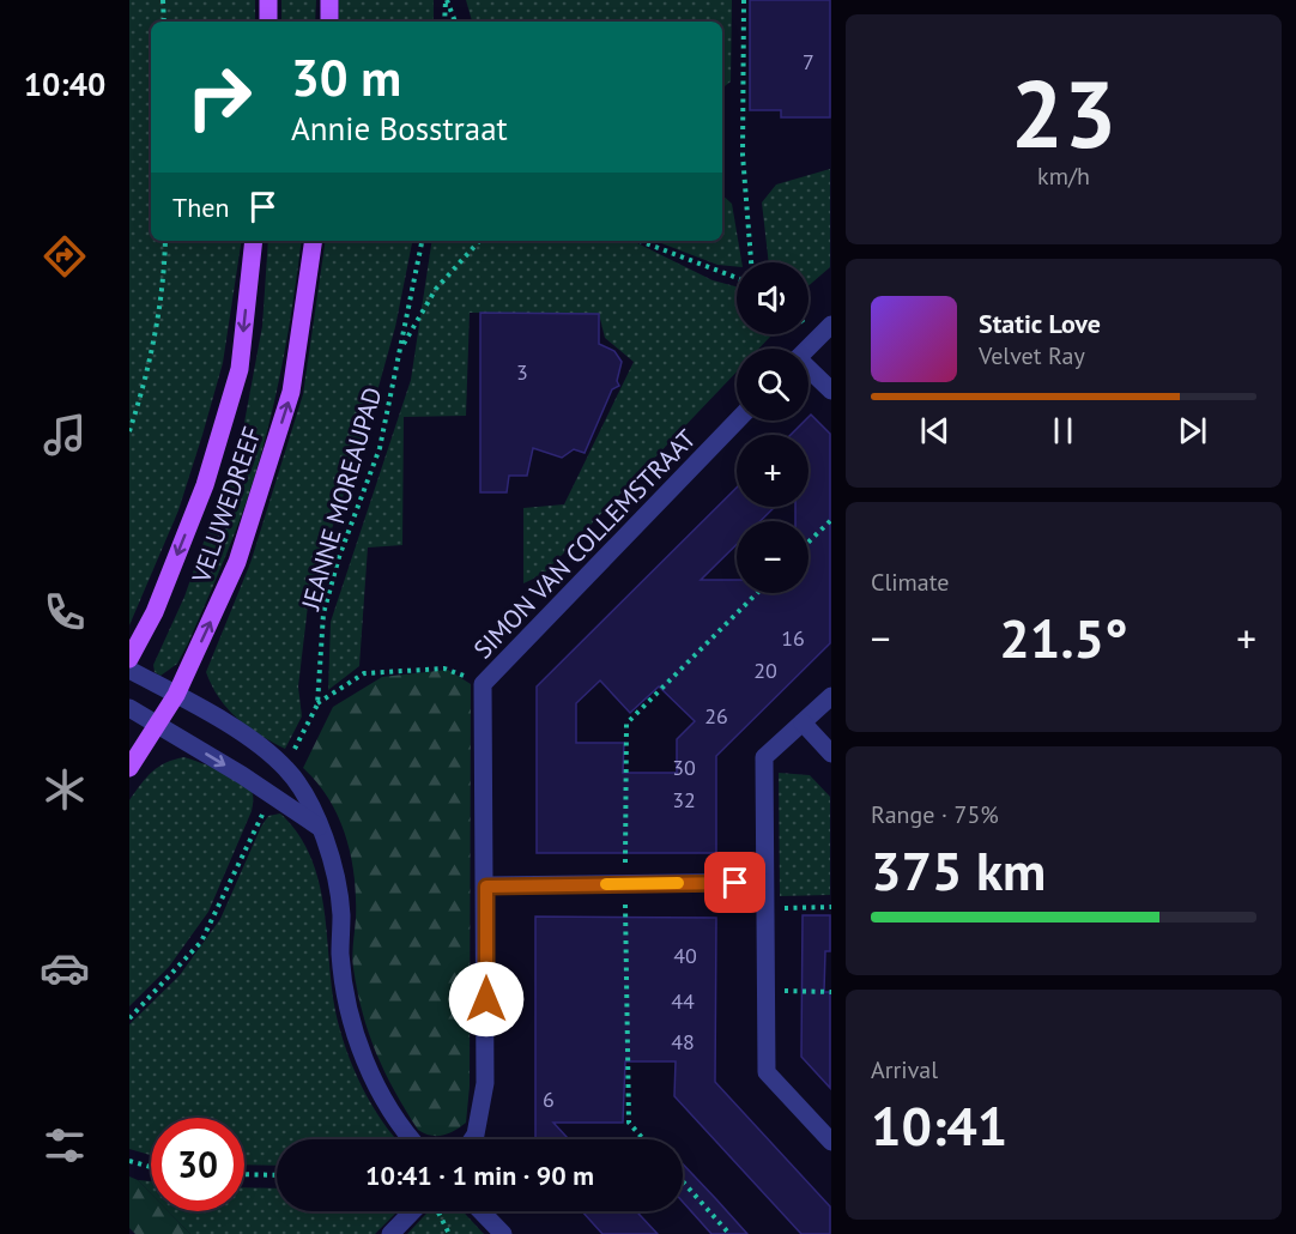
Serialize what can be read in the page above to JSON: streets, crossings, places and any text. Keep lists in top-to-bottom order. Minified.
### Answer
{"streets":{"main road":["VELUWEDREEF"],"street":["SIMON VAN COLLEMSTRAAT"],"path":["JEANNE MOREAUPAD"]},"house_numbers":["7","3","16","20","26","30","32","40","44","48","6"],"page":{"tabs":"10:40","tile":[["23","km/h"],"Climate",["Range · 75%","375 km"],["Arrival","10:41"]],"turn":["30 m","Annie Bosstraat"],"then":"Then","map_buttons":["+","−"],"song":["Static Love","Velvet Ray"],"heat":["−","21.5°","+"],"limit":"30","trip":"10:41 · 1 min · 90 m"}}
